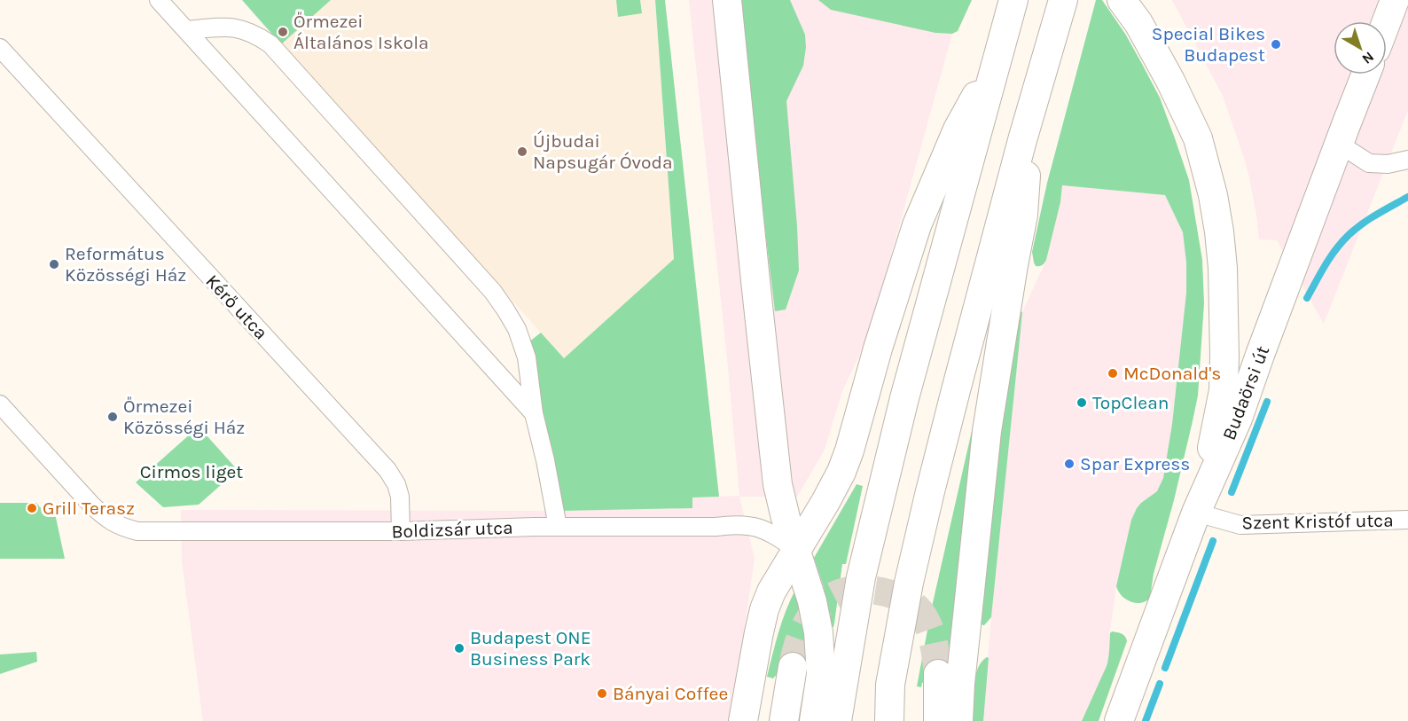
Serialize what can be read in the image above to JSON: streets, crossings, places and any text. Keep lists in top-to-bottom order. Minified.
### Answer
{"streets":{"main road":["Budaörsi út"],"street":["Kérő utca","Szent Kristóf utca","Boldizsár utca"]},"crossings":[["Kérő utca","Boldizsár utca"],["Budaörsi út","Szent Kristóf utca"]],"parks":["Cirmos liget"],"places":["Őrmezei Általános Iskola","Special Bikes Budapest","Újbudai Napsugár Óvoda","Református Közösségi Ház","McDonald's","TopClean","Őrmezei Közösségi Ház","Spar Express","Grill Terasz","Budapest ONE Business Park","Bányai Coffee"],"north":"bottom right"}
